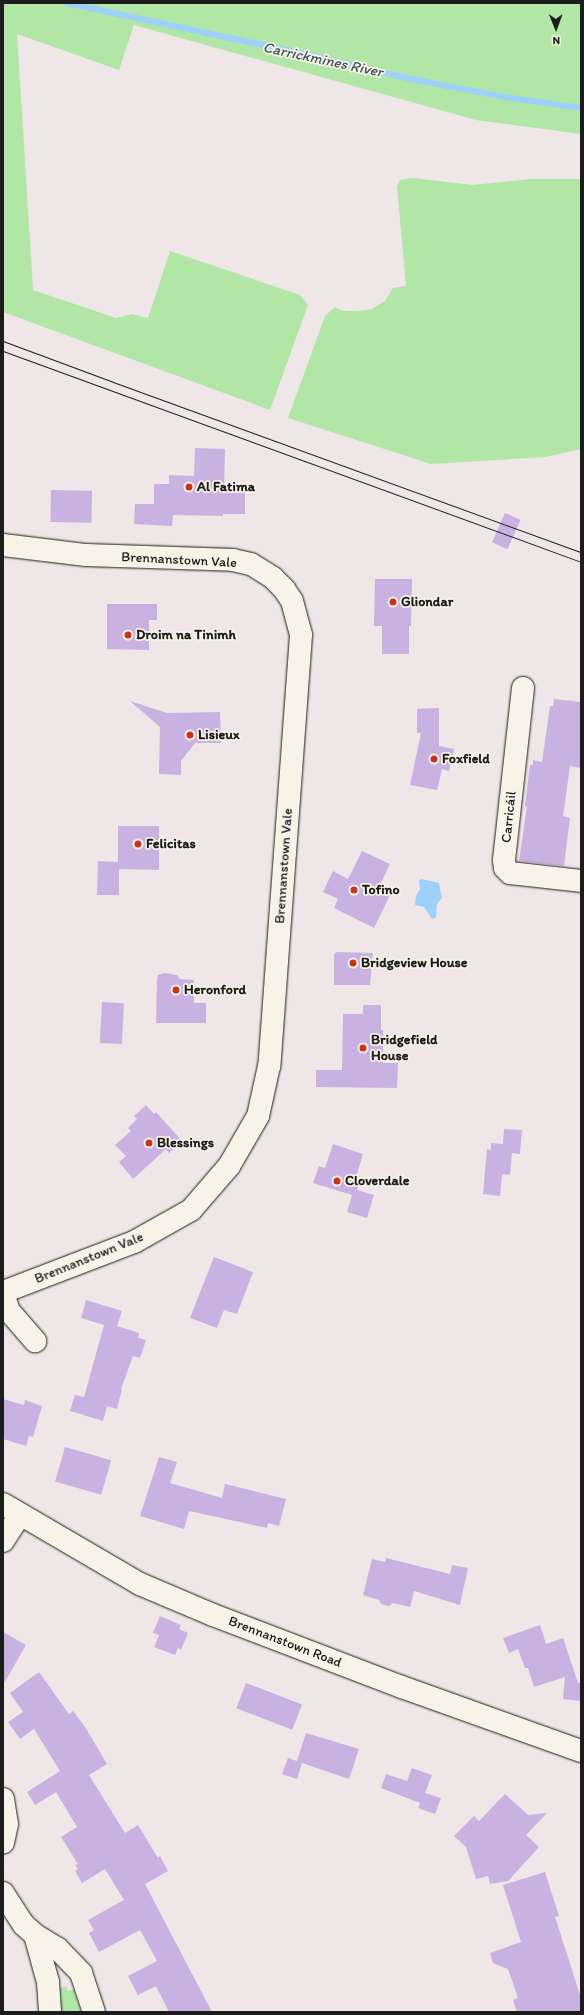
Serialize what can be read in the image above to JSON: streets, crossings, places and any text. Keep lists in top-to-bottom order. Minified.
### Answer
{"streets":{"street":["Brennanstown Vale","Carricáil","Brennanstown Road"]},"water":["Carrickmines River"],"places":["Al Fatima","Gliondar","Droim na Tinimh","Lisieux","Foxfield","Felicitas","Tofino","Bridgeview House","Heronford","Bridgefield House","Blessings","Cloverdale"],"north":"bottom"}
